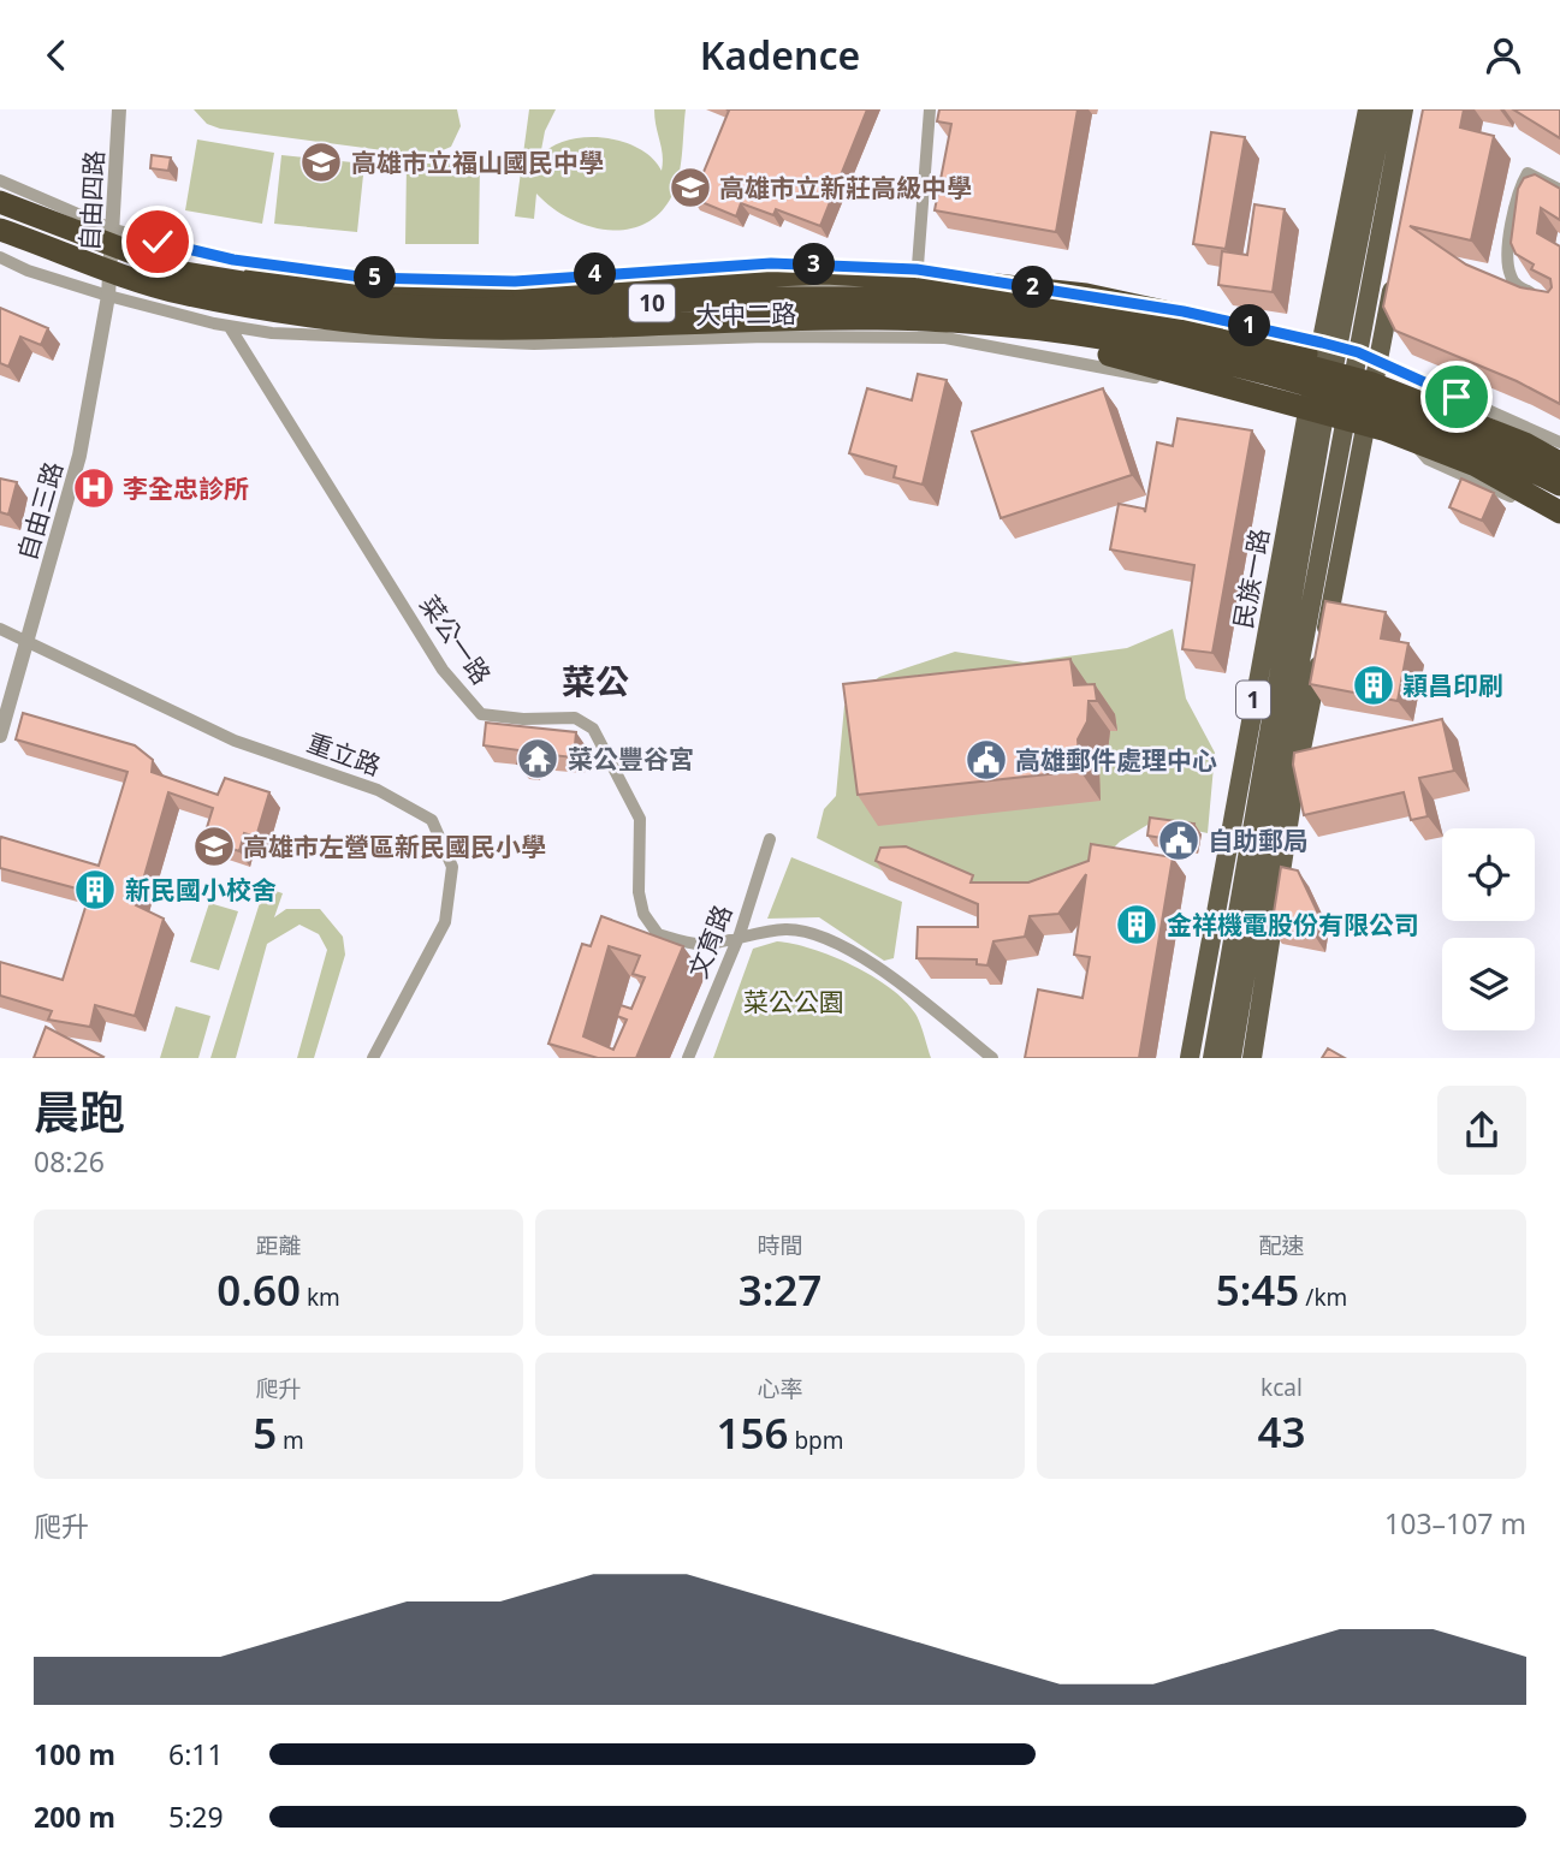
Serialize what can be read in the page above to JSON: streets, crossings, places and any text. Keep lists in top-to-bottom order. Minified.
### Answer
{"streets":{"highway":["10"],"main road":["民族一路","1"],"street":["自由四路","大中二路","自由三路","菜公一路","重立路","文育路"]},"crossings":[["自由四路","大中二路"],["自由四路","自由三路"],["10","大中二路"],["10","1"],["大中二路","自由三路"],["大中二路","民族一路"],["大中二路","菜公一路"],["大中二路","1"],["自由三路","重立路"],["菜公一路","文育路"]],"districts":["菜公"],"parks":["菜公公園"],"places":{"school or university":["高雄市立福山國民中學","高雄市立新莊高級中學","高雄市左營區新民國民小學"],"hospital":["李全忠診所"],"building":["穎昌印刷","新民國小校舍","金祥機電股份有限公司"],"temple":["菜公豐谷宮"],"public building":["高雄郵件處理中心","自助郵局"]},"page":{"header":"Kadence","pins":["3","4","5","2","1"],"heading":["晨跑","08:26"],"stats":[["距離","0.60 km"],["時間","3:27"],["配速","5:45 /km"],["爬升","5 m"],["心率","156 bpm"],["kcal","43"]],"chart":["爬升","103–107 m"],"list":[{"name":"100 m","note":"6:11"},{"name":"200 m","note":"5:29"}]}}
